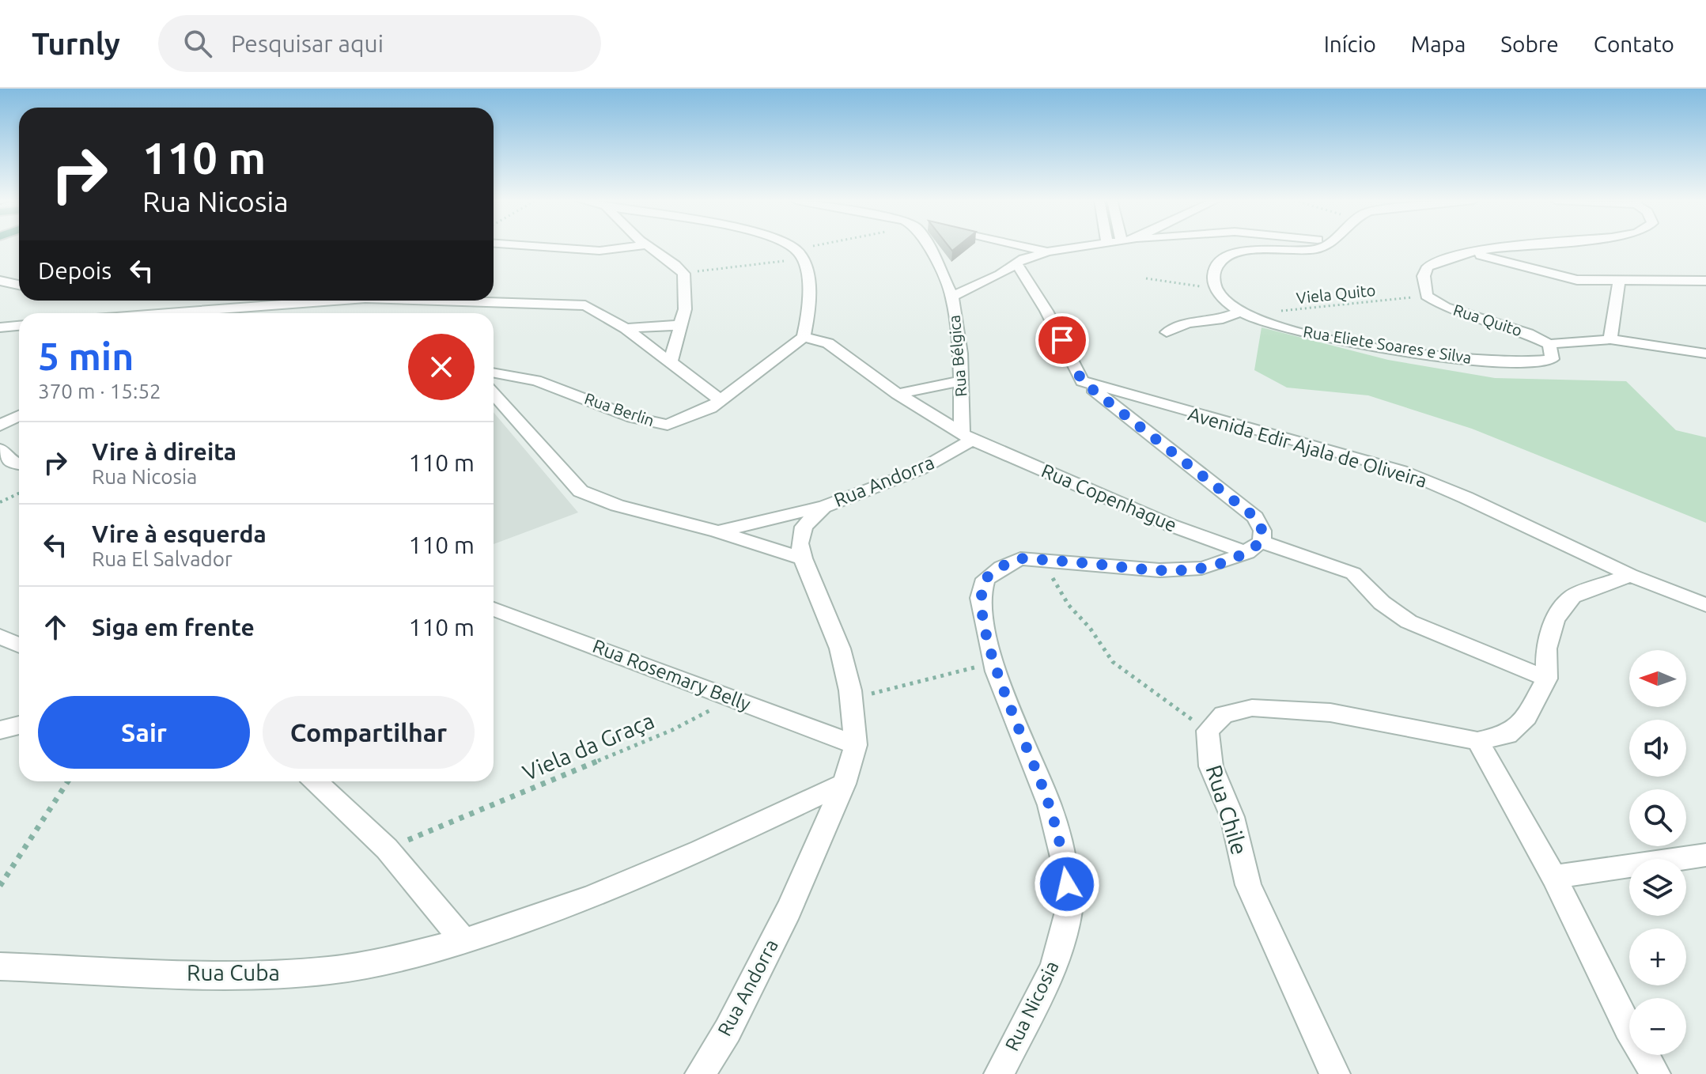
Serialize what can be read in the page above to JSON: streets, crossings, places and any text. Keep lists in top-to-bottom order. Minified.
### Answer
{"streets":{"street":["Rua Quito","Rua Eliete Soares e Silva","Rua Bélgica","Rua Berlin","Avenida Edir Ajala de Oliveira","Rua Andorra","Rua Copenhague","Rua Rosemary Belly","Rua Chile","Rua Cuba","Rua Nicosia"],"path":["Viela Quito","Viela da Graça"]},"crossings":[["Viela Quito","Rua Quito"],["Viela Quito","Rua Eliete Soares e Silva"],["Rua Quito","Rua Eliete Soares e Silva"],["Rua Bélgica","Rua Andorra"],["Rua Bélgica","Rua Copenhague"],["Rua Andorra","Rua Copenhague"],["Rua Andorra","Rua Rosemary Belly"],["Rua Andorra","Rua Cuba"],["Rua Copenhague","Rua Nicosia"],["Rua Rosemary Belly","Viela da Graça"]],"north":"left","page":{"header":"Turnly","search":"Pesquisar aqui","nav":["Início","Mapa","Sobre","Contato"],"turn":["110 m","Rua Nicosia"],"then":"Depois","heading":["5 min","370 m · 15:52"],"list":[{"name":"Vire à direita","note":"Rua Nicosia","value":"110 m"},{"name":"Vire à esquerda","note":"Rua El Salvador","value":"110 m"},{"name":"Siga em frente","value":"110 m"}],"map_buttons":["+","−"],"buttons":["Sair","Compartilhar"]}}
